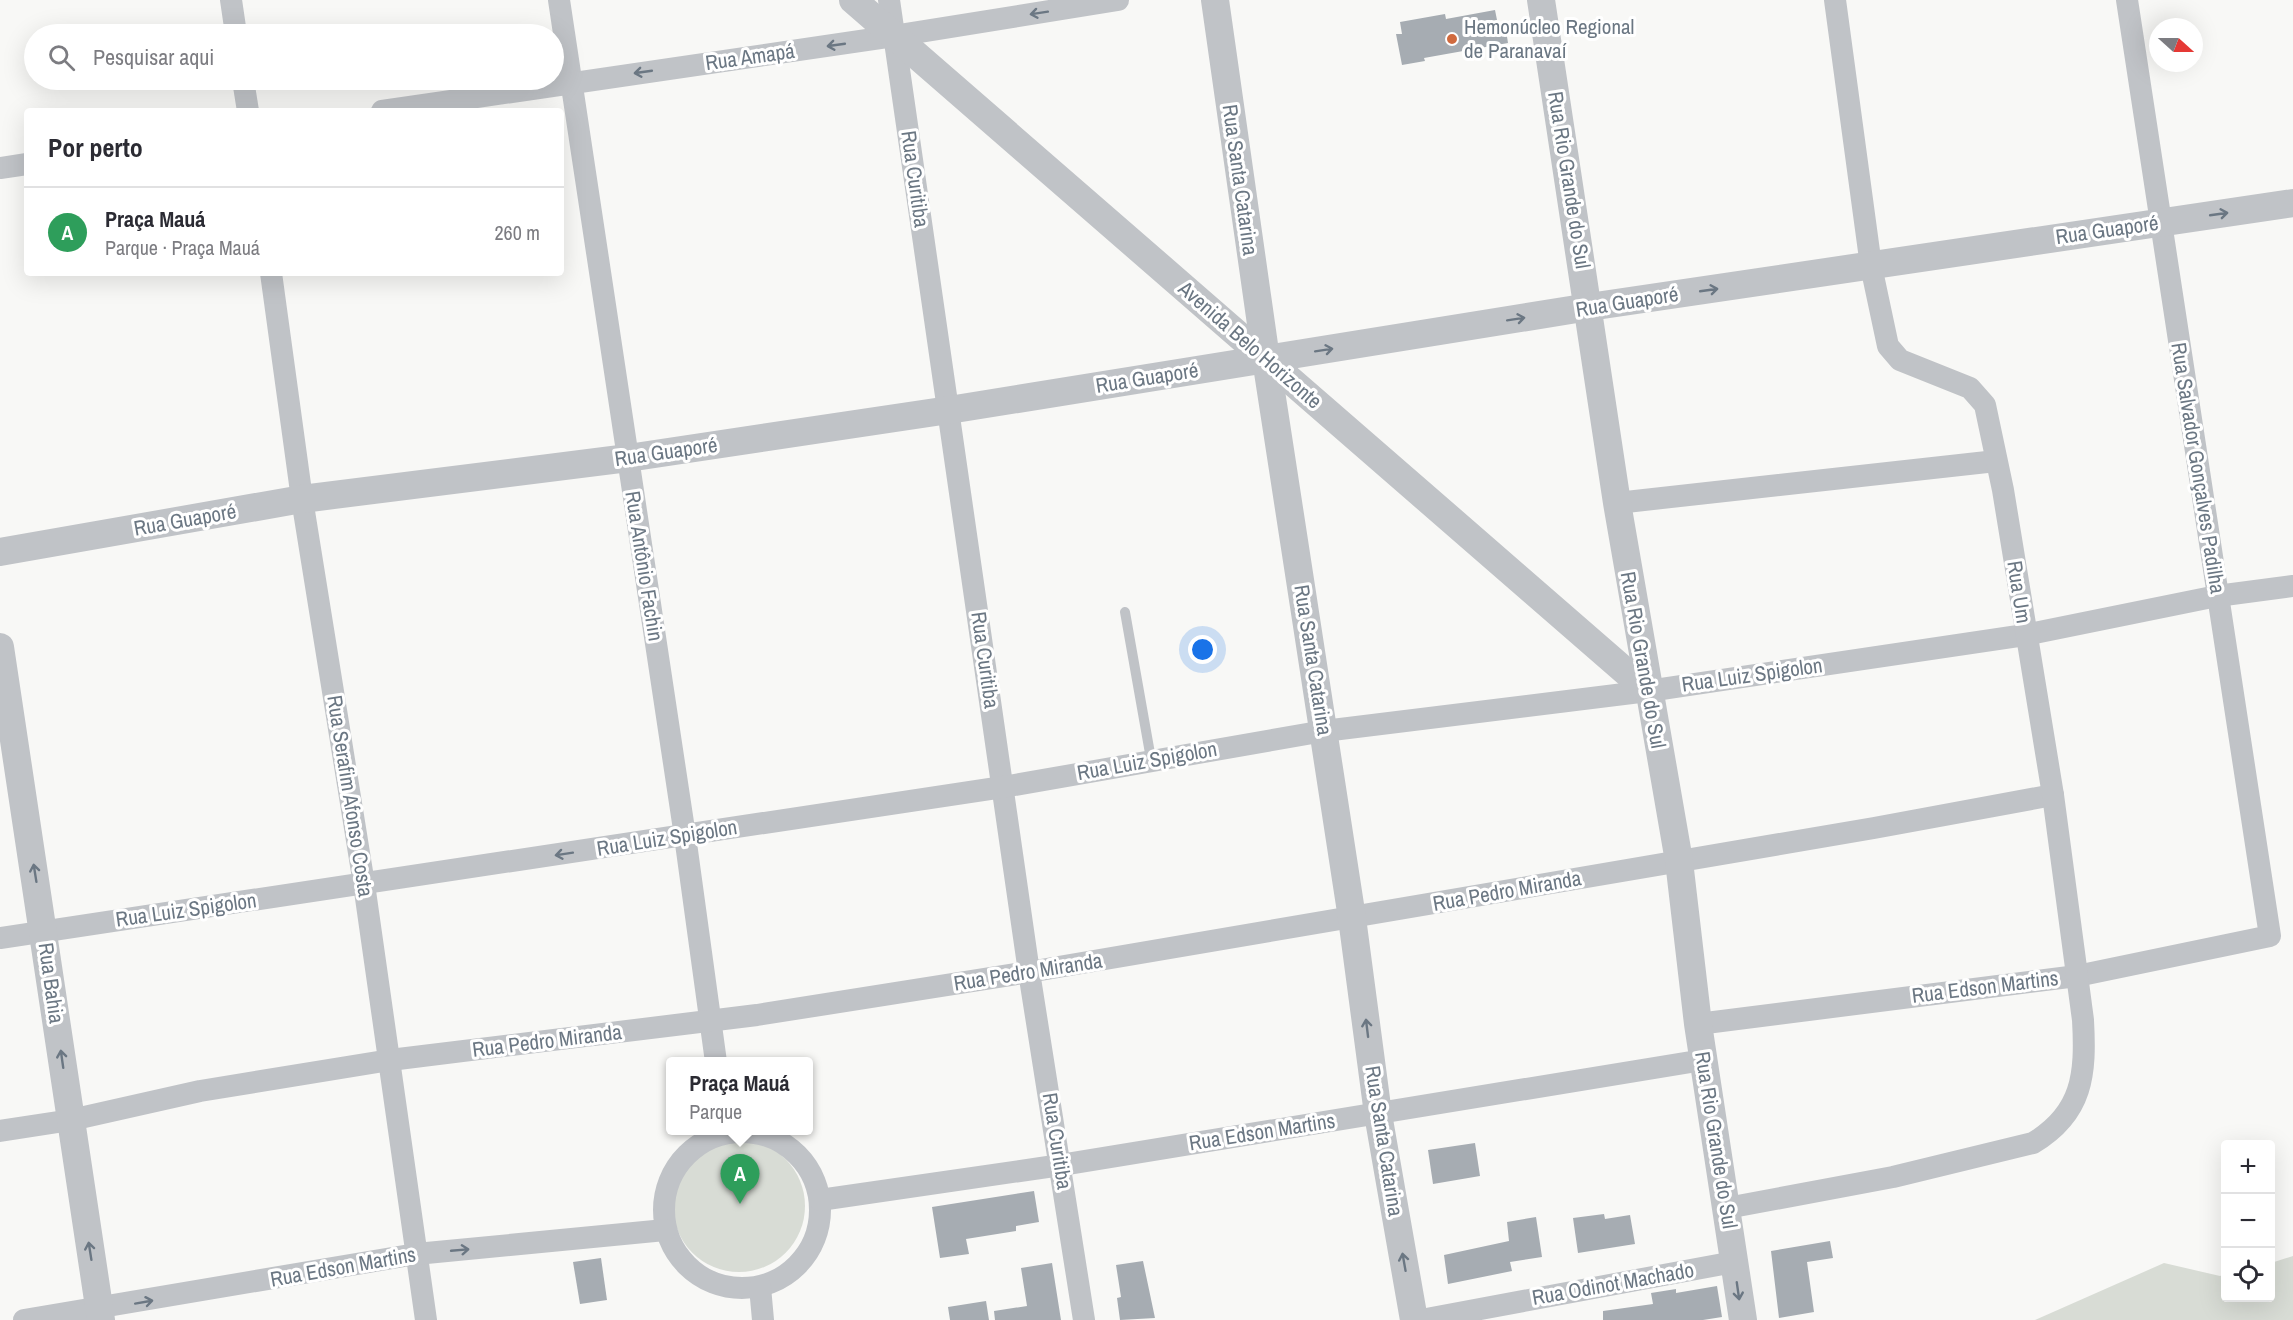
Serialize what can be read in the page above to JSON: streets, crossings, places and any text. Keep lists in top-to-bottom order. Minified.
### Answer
{"streets":{"street":["Rua Amapá","Rua Curitiba","Rua Santa Catarina","Rua Rio Grande do Sul","Rua Guaporé","Avenida Belo Horizonte","Rua Salvador Gonçalves Padilha","Rua Antônio Fachin","Rua Um","Rua Luiz Spigolon","Rua Serafim Afonso Costa","Rua Pedro Miranda","Rua Bahia","Rua Edson Martins","Rua Odinot Machado"]},"crossings":[["Rua Amapá","Rua Curitiba"],["Rua Amapá","Avenida Belo Horizonte"],["Rua Amapá","Rua Antônio Fachin"],["Rua Curitiba","Rua Guaporé"],["Rua Curitiba","Avenida Belo Horizonte"],["Rua Curitiba","Rua Luiz Spigolon"],["Rua Curitiba","Rua Pedro Miranda"],["Rua Curitiba","Rua Edson Martins"],["Rua Santa Catarina","Rua Guaporé"],["Rua Santa Catarina","Avenida Belo Horizonte"],["Rua Santa Catarina","Rua Luiz Spigolon"],["Rua Santa Catarina","Rua Pedro Miranda"],["Rua Santa Catarina","Rua Edson Martins"],["Rua Rio Grande do Sul","Rua Guaporé"],["Rua Rio Grande do Sul","Avenida Belo Horizonte"],["Rua Rio Grande do Sul","Rua Um"],["Rua Rio Grande do Sul","Rua Luiz Spigolon"],["Rua Rio Grande do Sul","Rua Pedro Miranda"],["Rua Rio Grande do Sul","Rua Edson Martins"],["Rua Rio Grande do Sul","Rua Odinot Machado"],["Rua Guaporé","Avenida Belo Horizonte"],["Rua Guaporé","Rua Salvador Gonçalves Padilha"],["Rua Guaporé","Rua Antônio Fachin"],["Rua Guaporé","Rua Um"],["Rua Guaporé","Rua Serafim Afonso Costa"],["Avenida Belo Horizonte","Rua Luiz Spigolon"],["Rua Salvador Gonçalves Padilha","Rua Luiz Spigolon"],["Rua Salvador Gonçalves Padilha","Rua Edson Martins"],["Rua Antônio Fachin","Rua Luiz Spigolon"],["Rua Antônio Fachin","Rua Pedro Miranda"],["Rua Um","Rua Luiz Spigolon"],["Rua Um","Rua Pedro Miranda"],["Rua Um","Rua Edson Martins"],["Rua Luiz Spigolon","Rua Serafim Afonso Costa"],["Rua Luiz Spigolon","Rua Bahia"],["Rua Serafim Afonso Costa","Rua Pedro Miranda"],["Rua Serafim Afonso Costa","Rua Edson Martins"],["Rua Pedro Miranda","Rua Bahia"],["Rua Bahia","Rua Edson Martins"]],"one_way":["Rua Amapá","Rua Bahia"],"places":["Hemonúcleo Regional de Paranavaí"],"north":"right","page":{"search":"Pesquisar aqui","heading":"Por perto","list":[{"mark":"A","name":"Praça Mauá","note":"Parque · Praça Mauá","value":"260 m"}],"popup":["Praça Mauá","Parque"],"map_buttons":["+","−"],"pins":"A"}}
